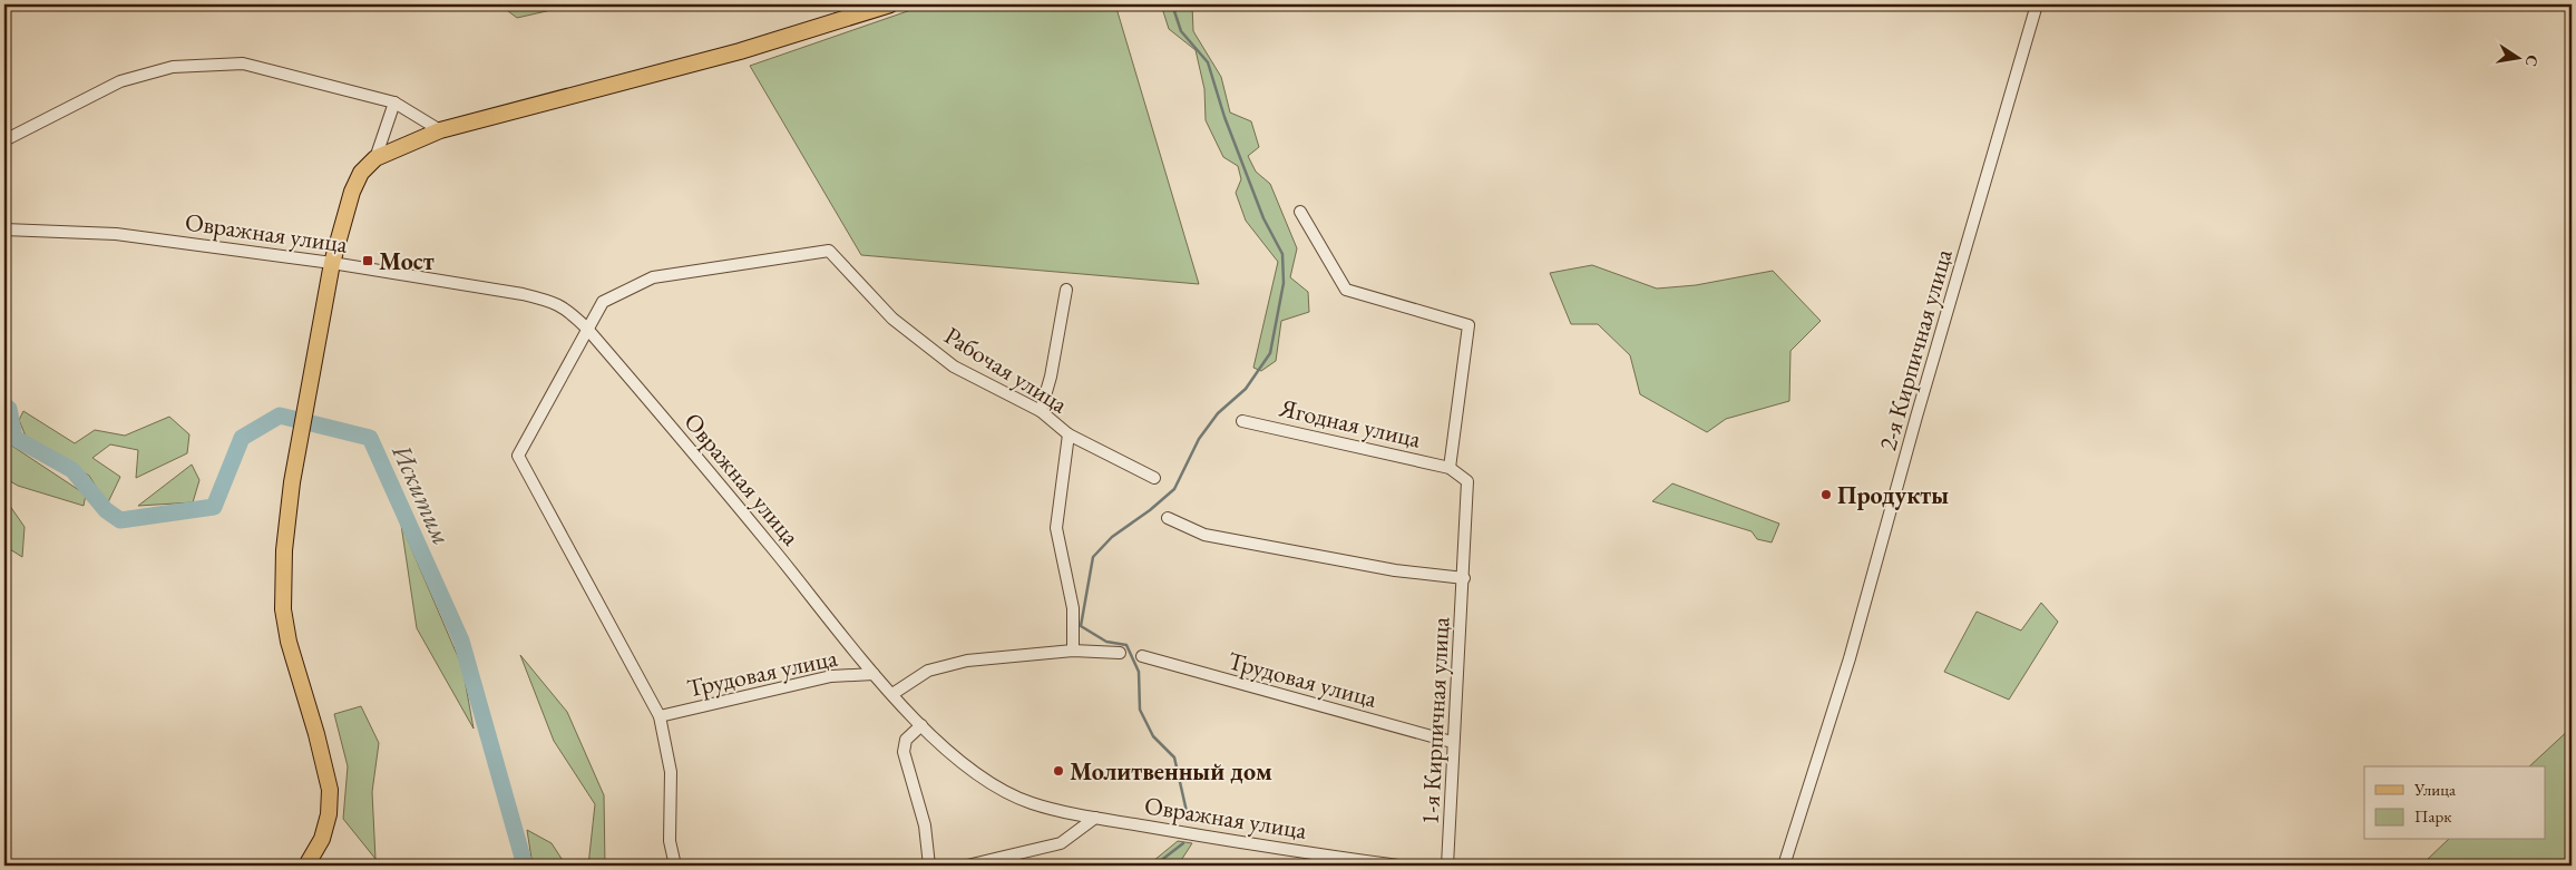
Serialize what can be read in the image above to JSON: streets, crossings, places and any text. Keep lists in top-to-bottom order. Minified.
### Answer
{"streets":{"street":["Овражная улица","2-я Кирпичная улица","Рабочая улица","Ягодная улица","Трудовая улица","1-я Кирпичная улица"]},"crossings":[["Овражная улица","Рабочая улица"],["Овражная улица","Трудовая улица"],["Ягодная улица","1-я Кирпичная улица"],["Трудовая улица","1-я Кирпичная улица"]],"water":["Искитим"],"places":{"transit":["Мост"],"other":["Продукты","Молитвенный дом"]},"legend":["Улица","Парк"],"north":"right"}
